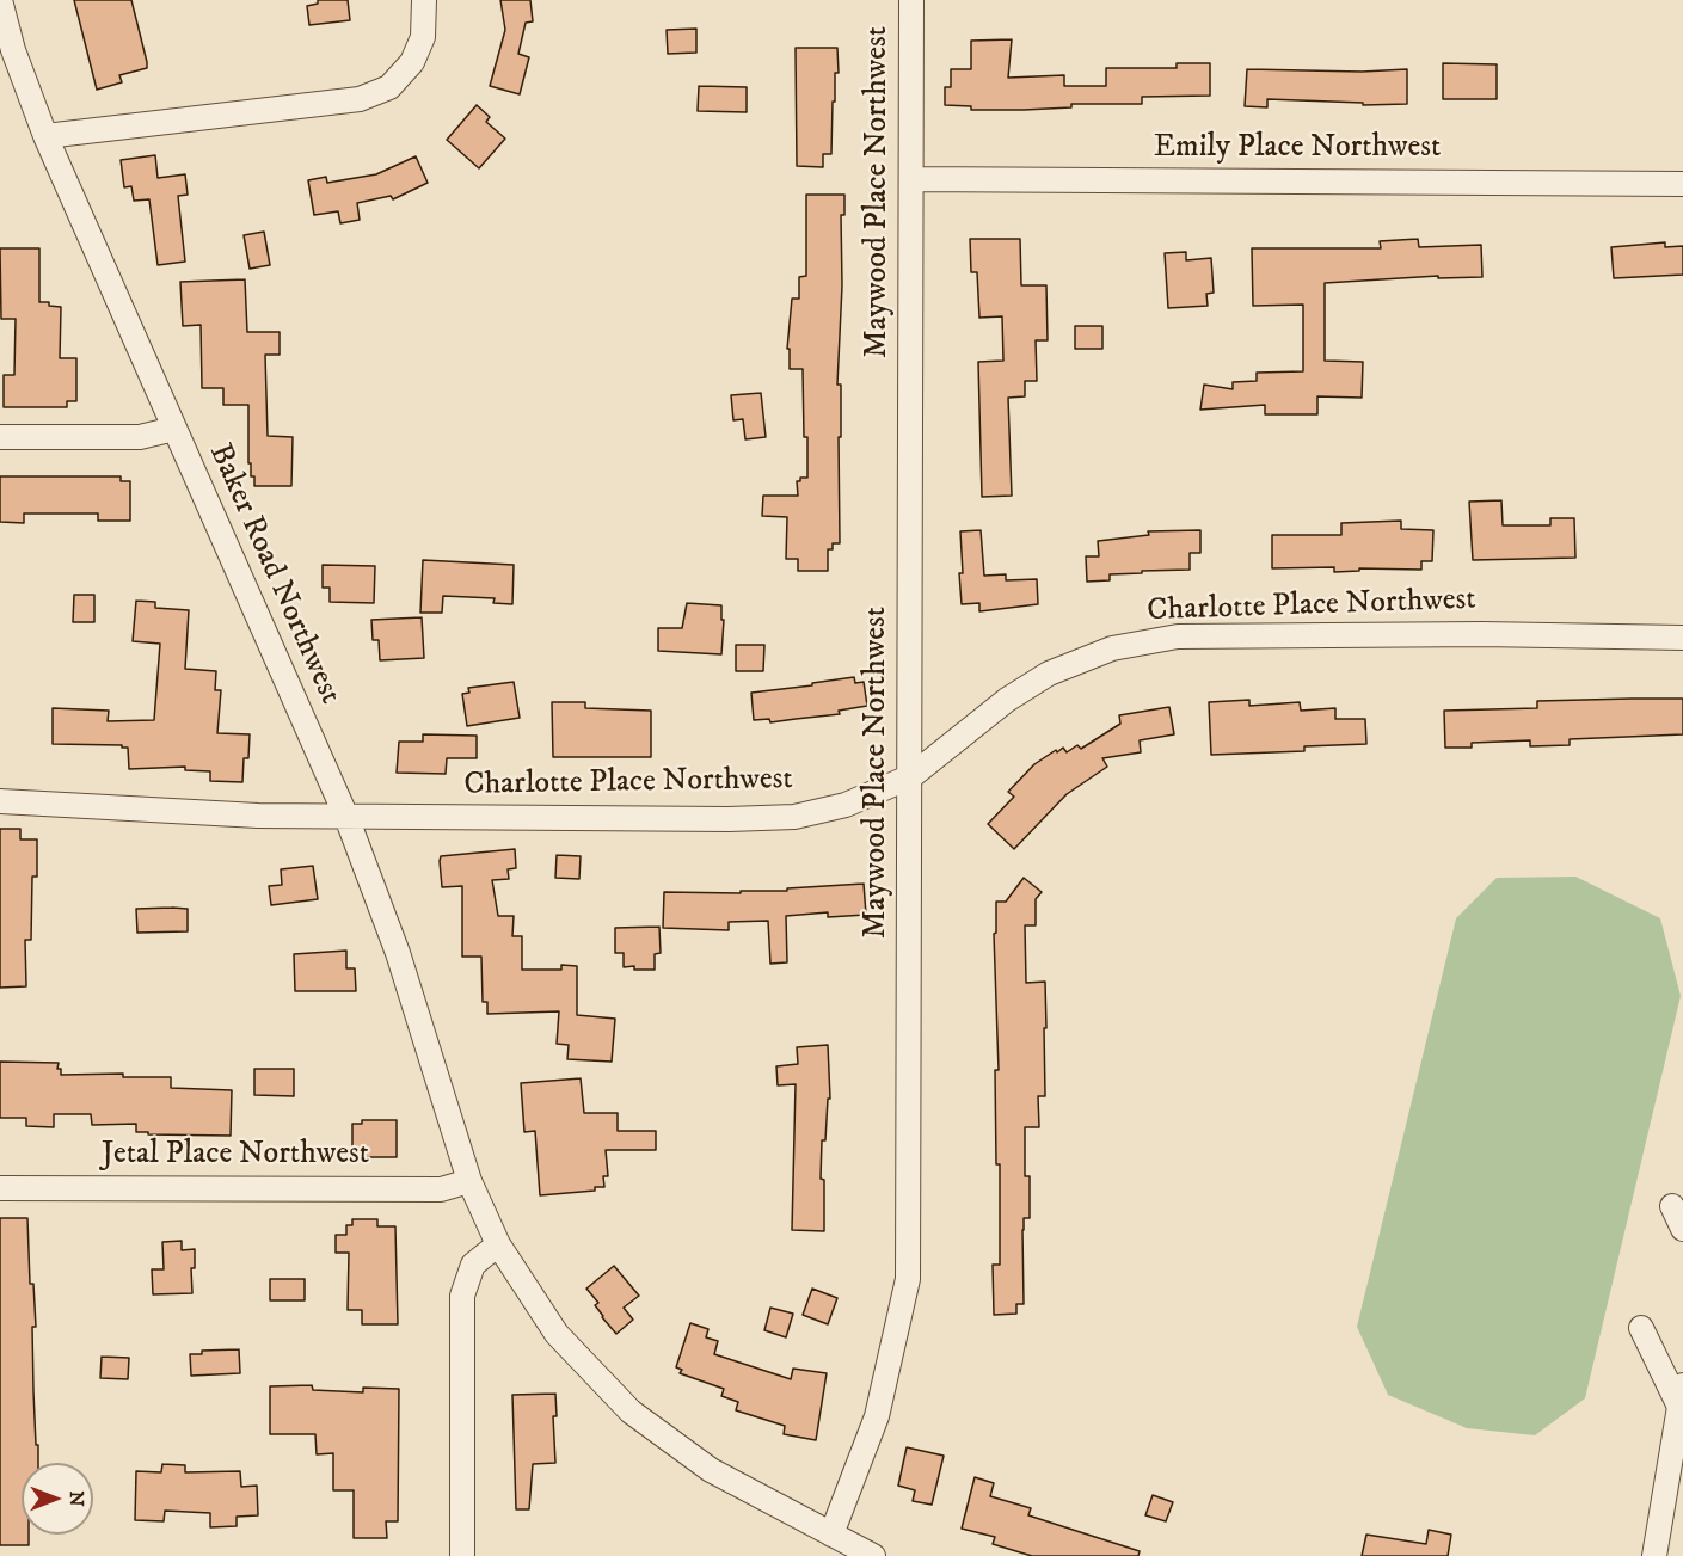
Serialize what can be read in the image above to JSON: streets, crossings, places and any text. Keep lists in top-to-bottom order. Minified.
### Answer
{"streets":{"street":["Emily Place Northwest","Maywood Place Northwest","Baker Road Northwest","Charlotte Place Northwest","Jetal Place Northwest"]},"crossings":[["Emily Place Northwest","Maywood Place Northwest"],["Maywood Place Northwest","Baker Road Northwest"],["Maywood Place Northwest","Charlotte Place Northwest"],["Baker Road Northwest","Charlotte Place Northwest"],["Baker Road Northwest","Jetal Place Northwest"]],"north":"right"}
